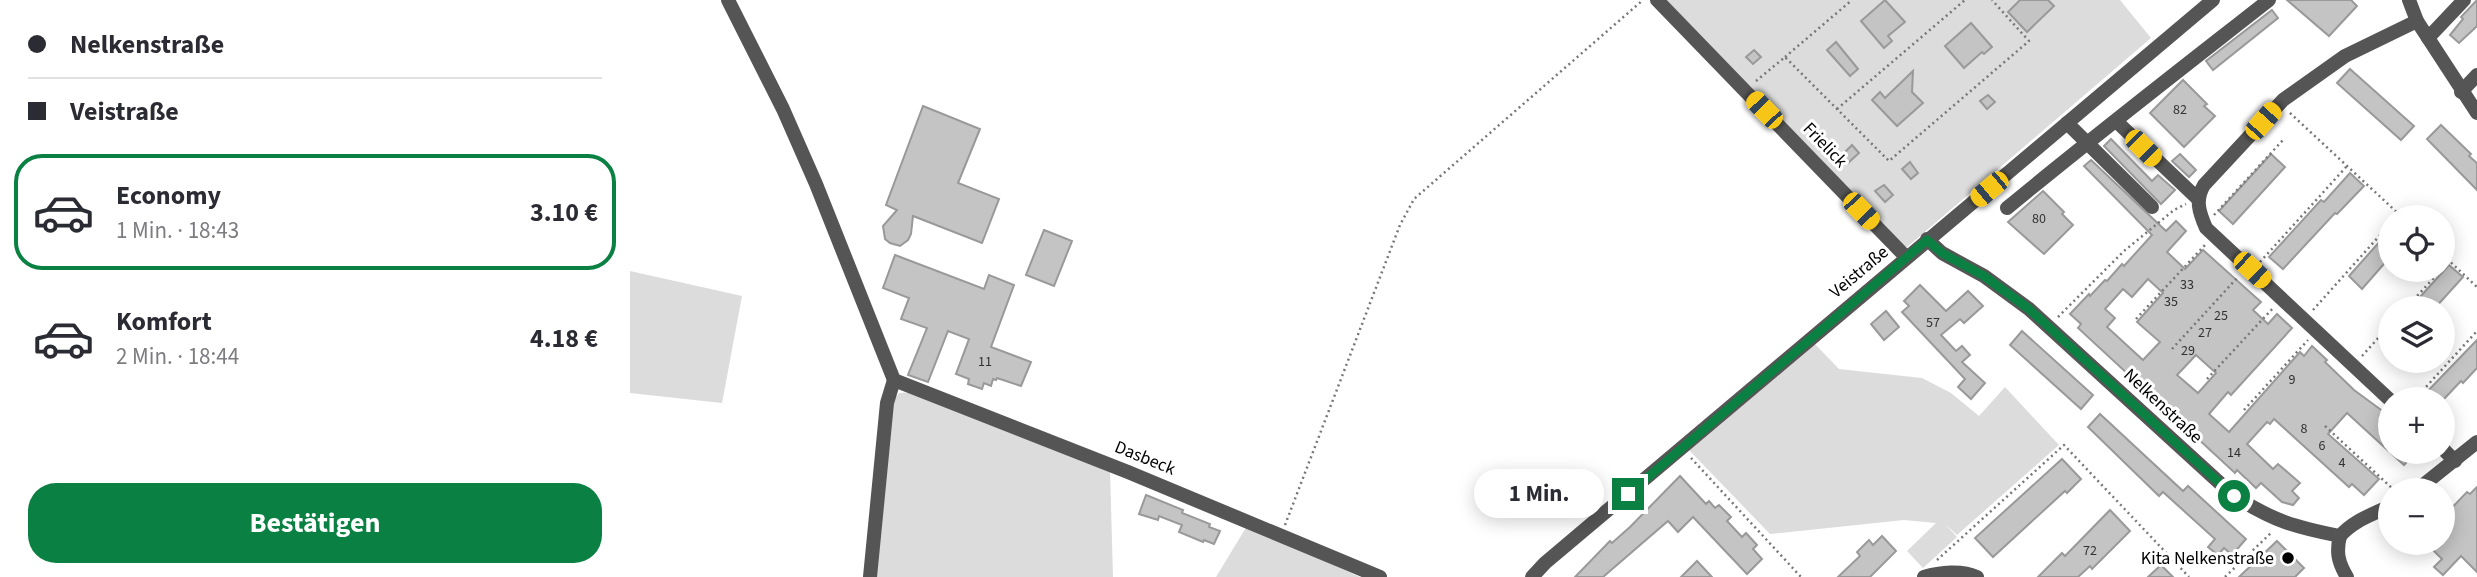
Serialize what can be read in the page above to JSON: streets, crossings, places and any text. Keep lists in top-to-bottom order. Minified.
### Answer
{"streets":{"street":["Frielick","Veistraße","Nelkenstraße","Dasbeck"]},"crossings":[["Frielick","Veistraße"],["Veistraße","Nelkenstraße"]],"places":["Kita Nelkenstraße"],"house_numbers":["82","80","33","35","25","57","27","29","11","9","8","6","14","4","72"],"page":{"banner":["Nelkenstraße","Veistraße"],"list":[{"name":"Economy","note":"1 Min. · 18:43","value":"3.10 €"},{"name":"Komfort","note":"2 Min. · 18:44","value":"4.18 €"}],"map_buttons":["+","−"],"buttons":"Bestätigen","bubble":"1 Min."}}
